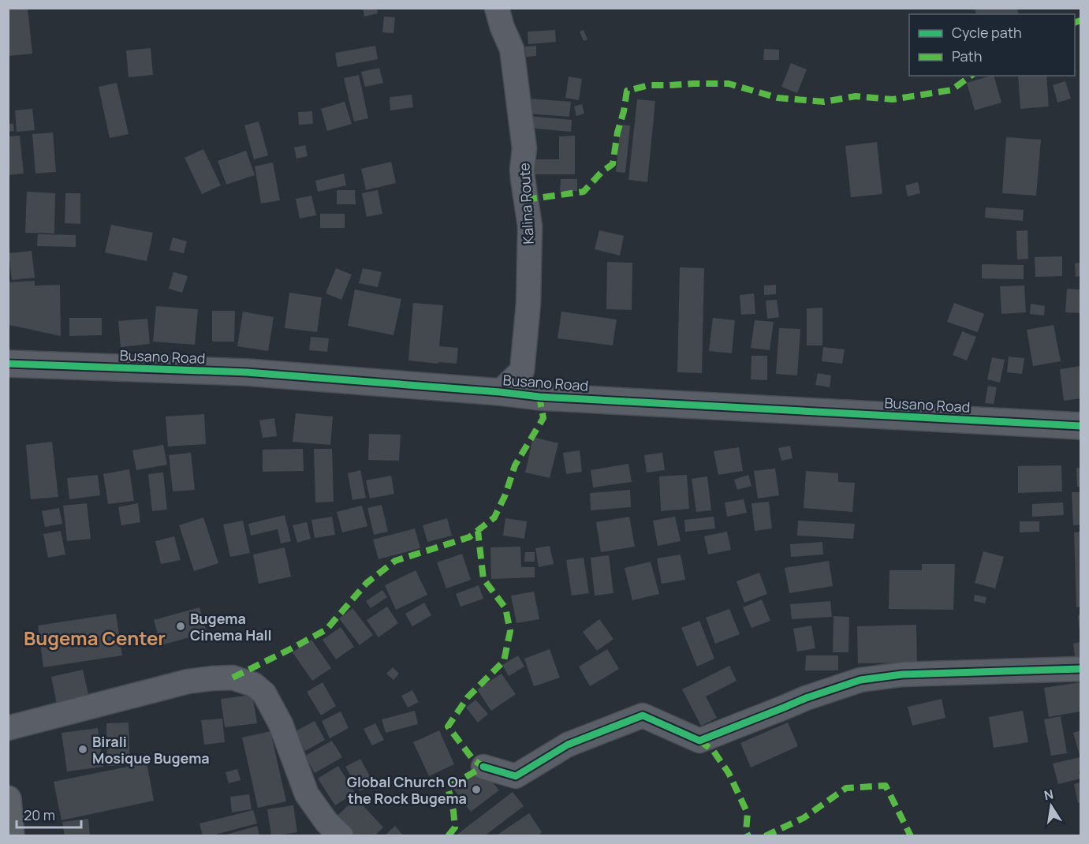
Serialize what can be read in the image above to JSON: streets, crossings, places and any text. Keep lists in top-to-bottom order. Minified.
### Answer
{"streets":{"street":["Kalina Route","Busano Road"]},"crossings":[["Kalina Route","Busano Road"]],"districts":["Bugema Center"],"places":["Bugema Cinema Hall","Birali Mosique Bugema","Global Church On the Rock Bugema"],"legend":["Cycle path","Path"],"scale_bar":"20 m","north":"top"}
